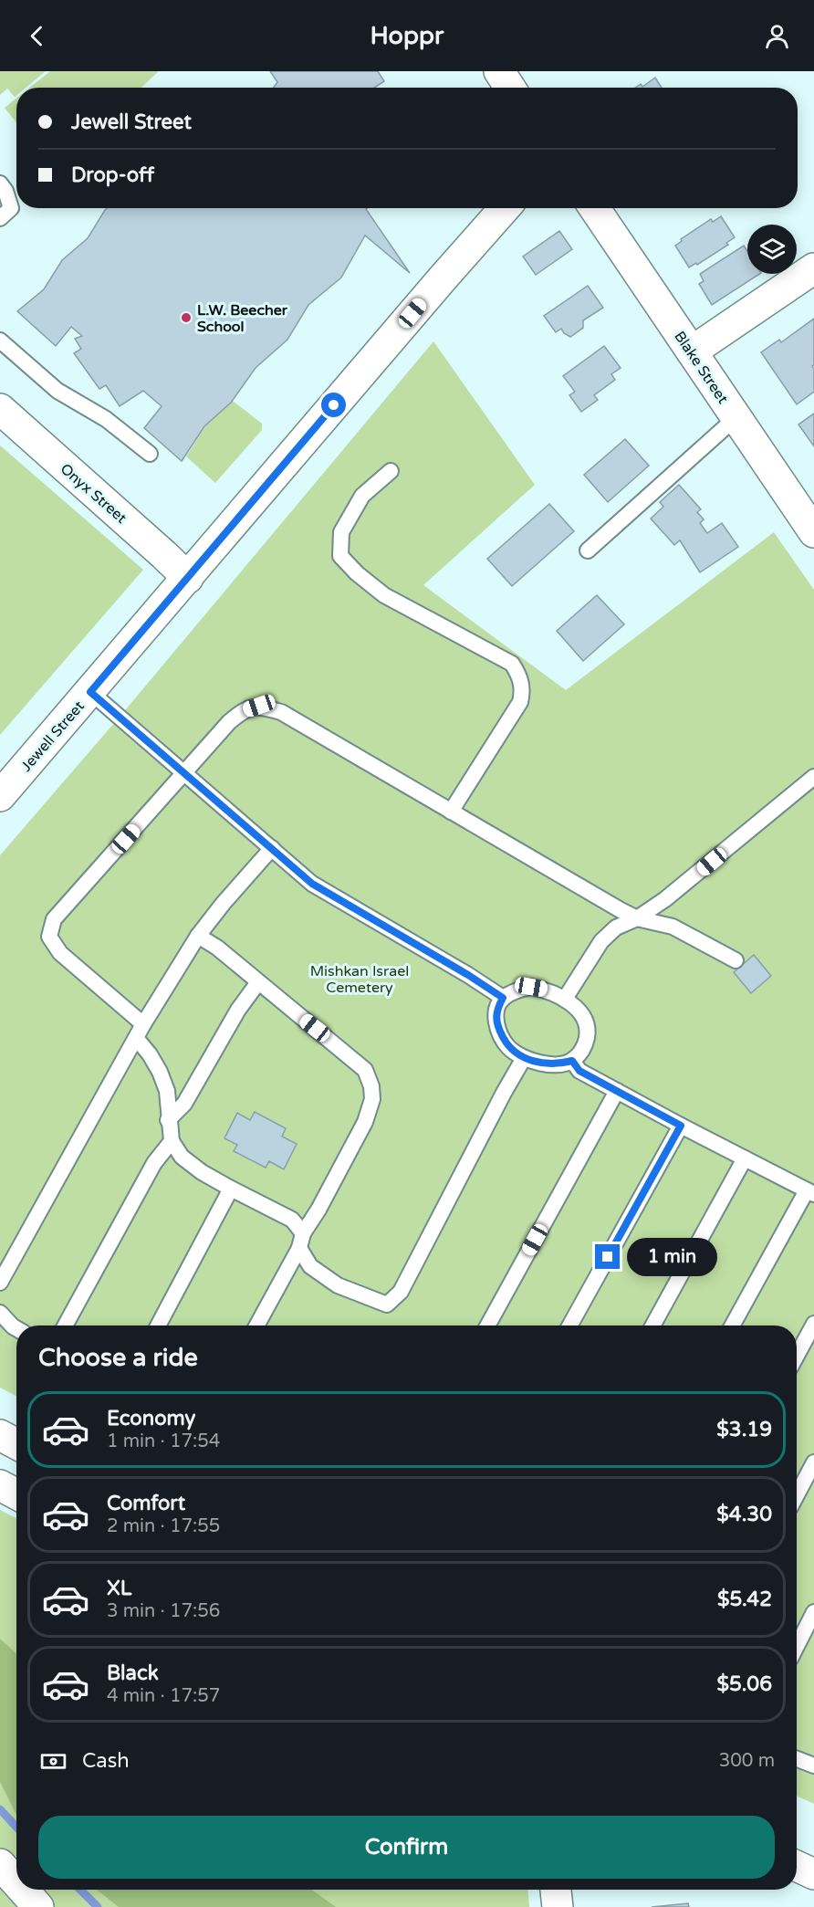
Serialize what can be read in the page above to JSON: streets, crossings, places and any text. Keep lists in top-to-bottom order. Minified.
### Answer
{"streets":{"street":["Blake Street","Onyx Street","Jewell Street"]},"crossings":[["Onyx Street","Jewell Street"]],"parks":["Mishkan Israel Cemetery"],"places":["L.W. Beecher School"],"page":{"header":"Hoppr","banner":["Jewell Street","Drop-off"],"bubble":"1 min","heading":"Choose a ride","list":[{"name":"Economy","note":"1 min · 17:54","value":"$3.19"},{"name":"Comfort","note":"2 min · 17:55","value":"$4.30"},{"name":"XL","note":"3 min · 17:56","value":"$5.42"},{"name":"Black","note":"4 min · 17:57","value":"$5.06"}],"pay":["Cash","300 m"],"buttons":"Confirm"}}
